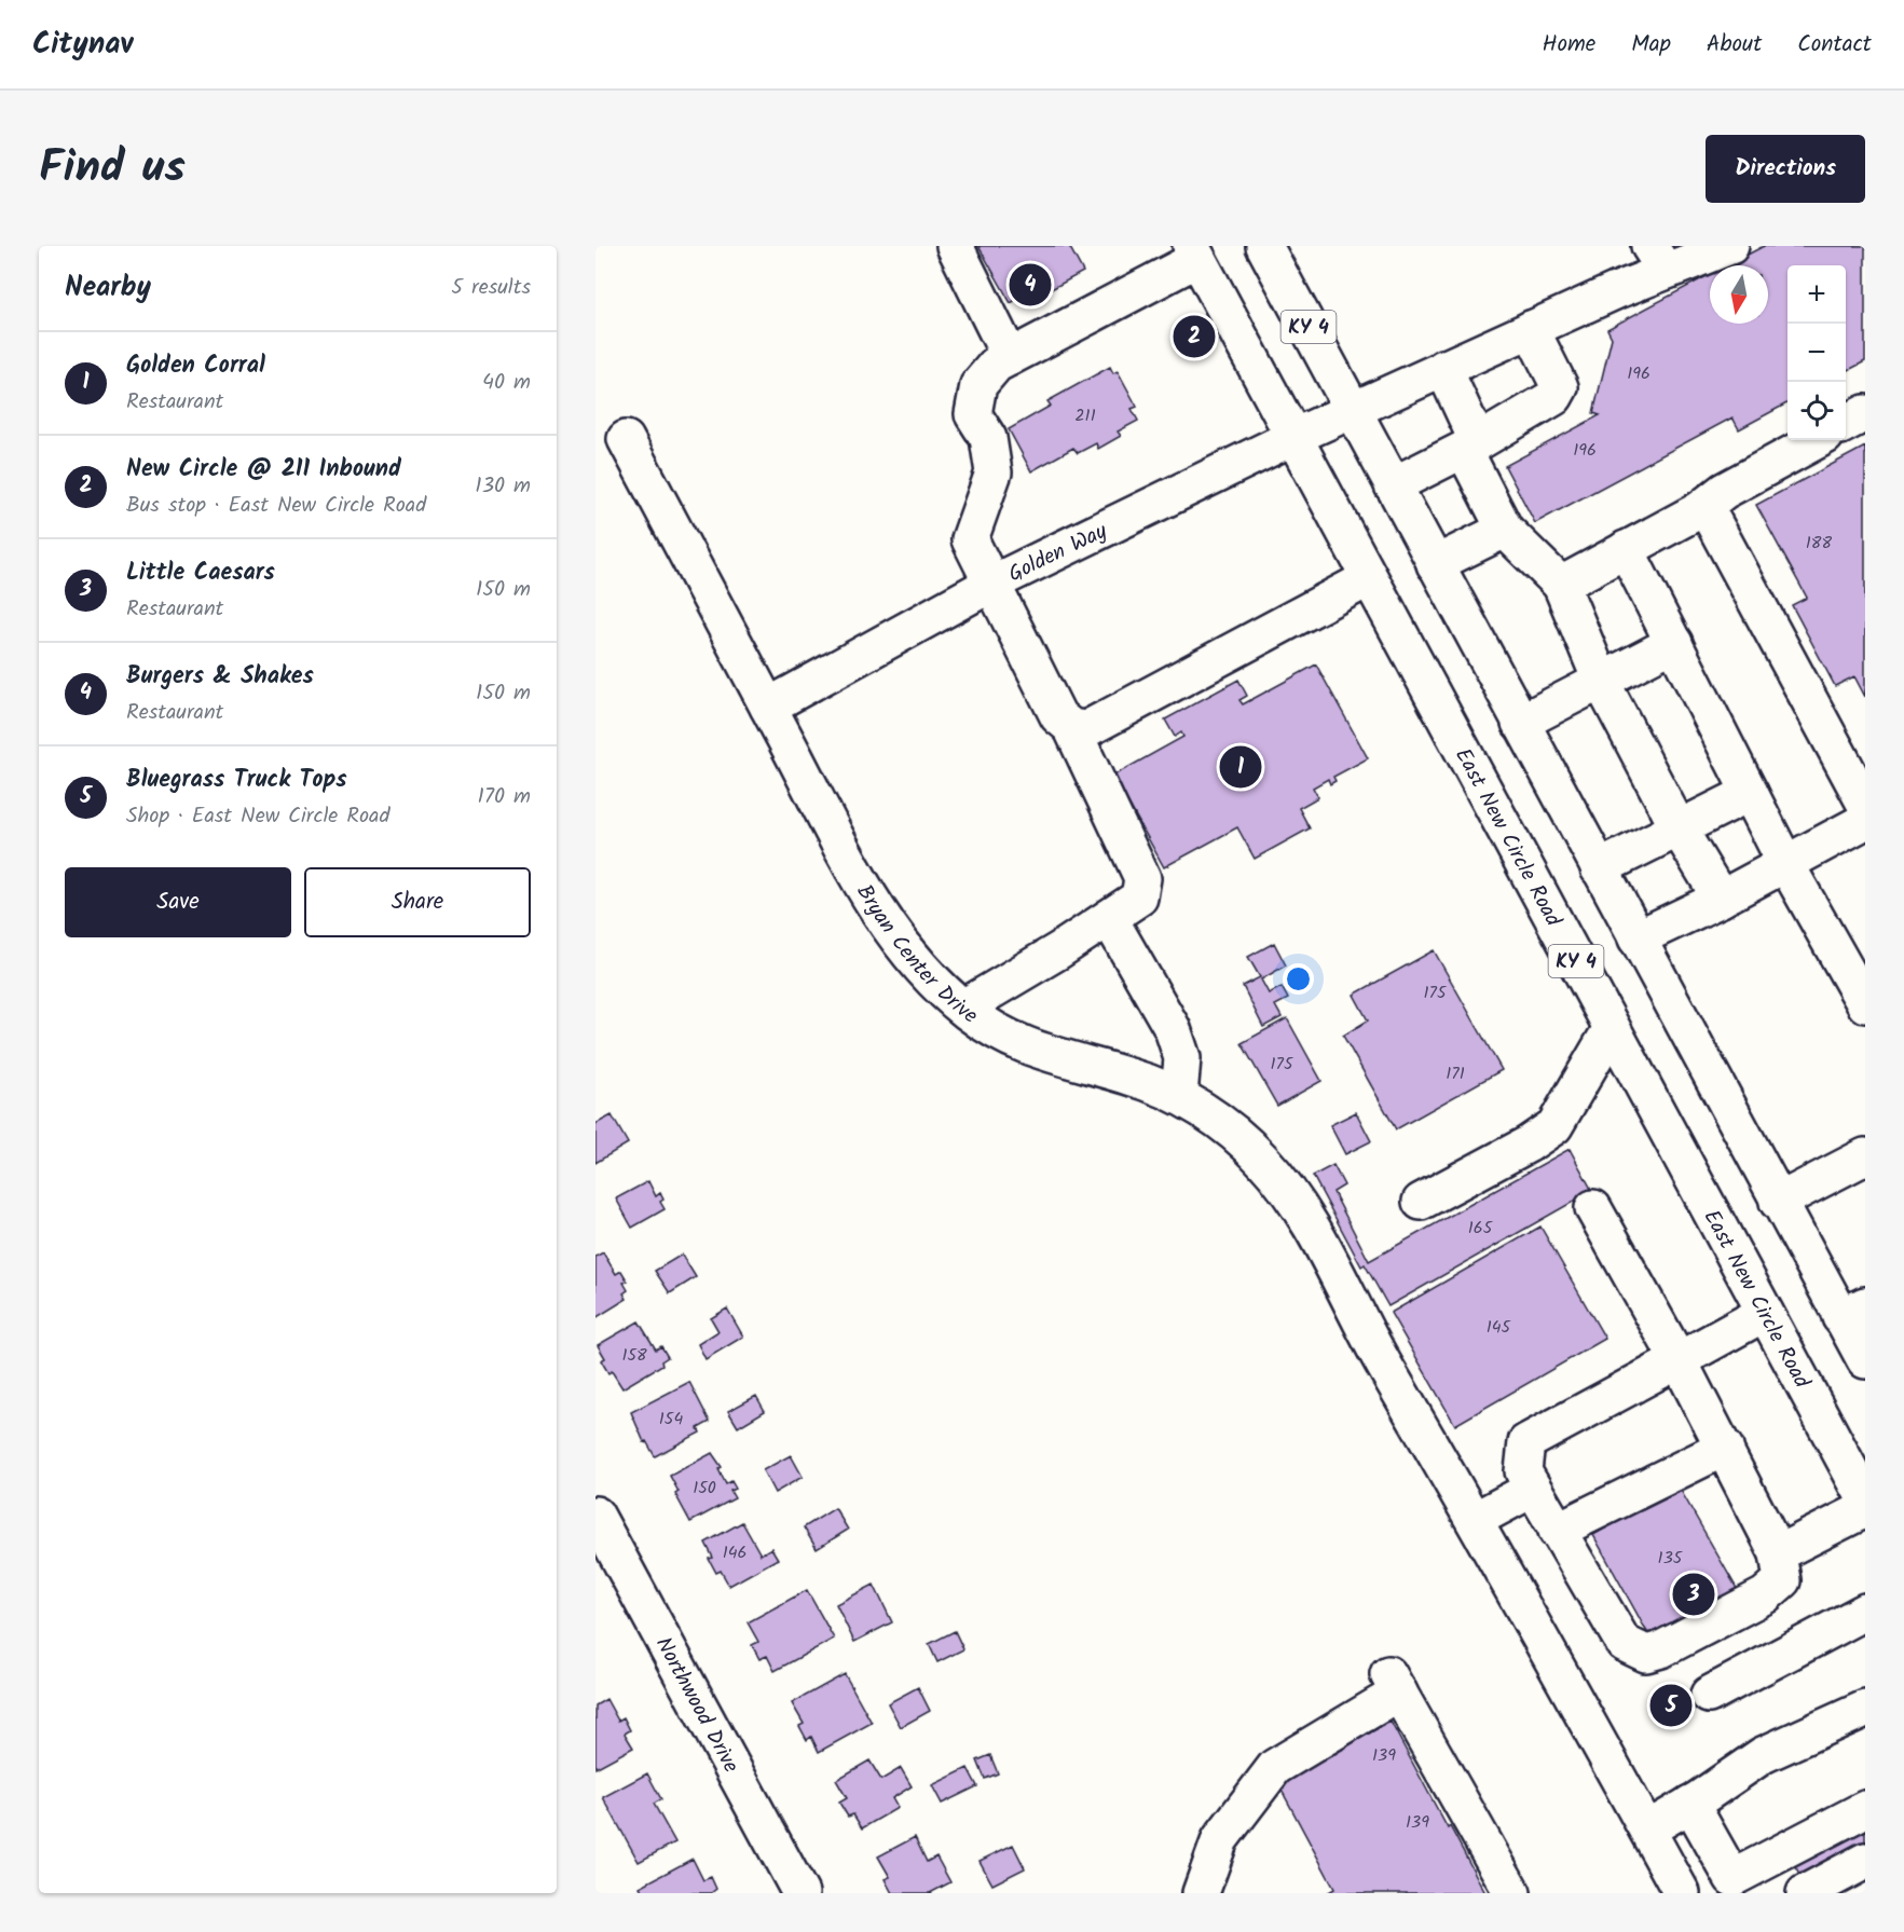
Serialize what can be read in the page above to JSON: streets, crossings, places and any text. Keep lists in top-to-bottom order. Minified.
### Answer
{"streets":{"main road":["KY 4","Golden Way","East New Circle Road","Bryan Center Drive","Northwood Drive"]},"crossings":[["KY 4","Golden Way"],["Golden Way","East New Circle Road"],["Golden Way","Bryan Center Drive"]],"house_numbers":["196","211","196","188","175","175","171","165","145","158","154","150","146","135","139","139"],"north":"bottom","page":{"header":"Citynav","nav":["Home","Map","About","Contact"],"title":"Find us","buttons":["Directions",["Save","Share"]],"heading":["Nearby","5 results"],"pins":["4","2","1","3","5"],"map_buttons":["+","−"],"list":[{"mark":"1","name":"Golden Corral","note":"Restaurant","value":"40 m"},{"mark":"2","name":"New Circle @ 211 Inbound","note":"Bus stop · East New Circle Road","value":"130 m"},{"mark":"3","name":"Little Caesars","note":"Restaurant","value":"150 m"},{"mark":"4","name":"Burgers & Shakes","note":"Restaurant","value":"150 m"},{"mark":"5","name":"Bluegrass Truck Tops","note":"Shop · East New Circle Road","value":"170 m"}]}}
